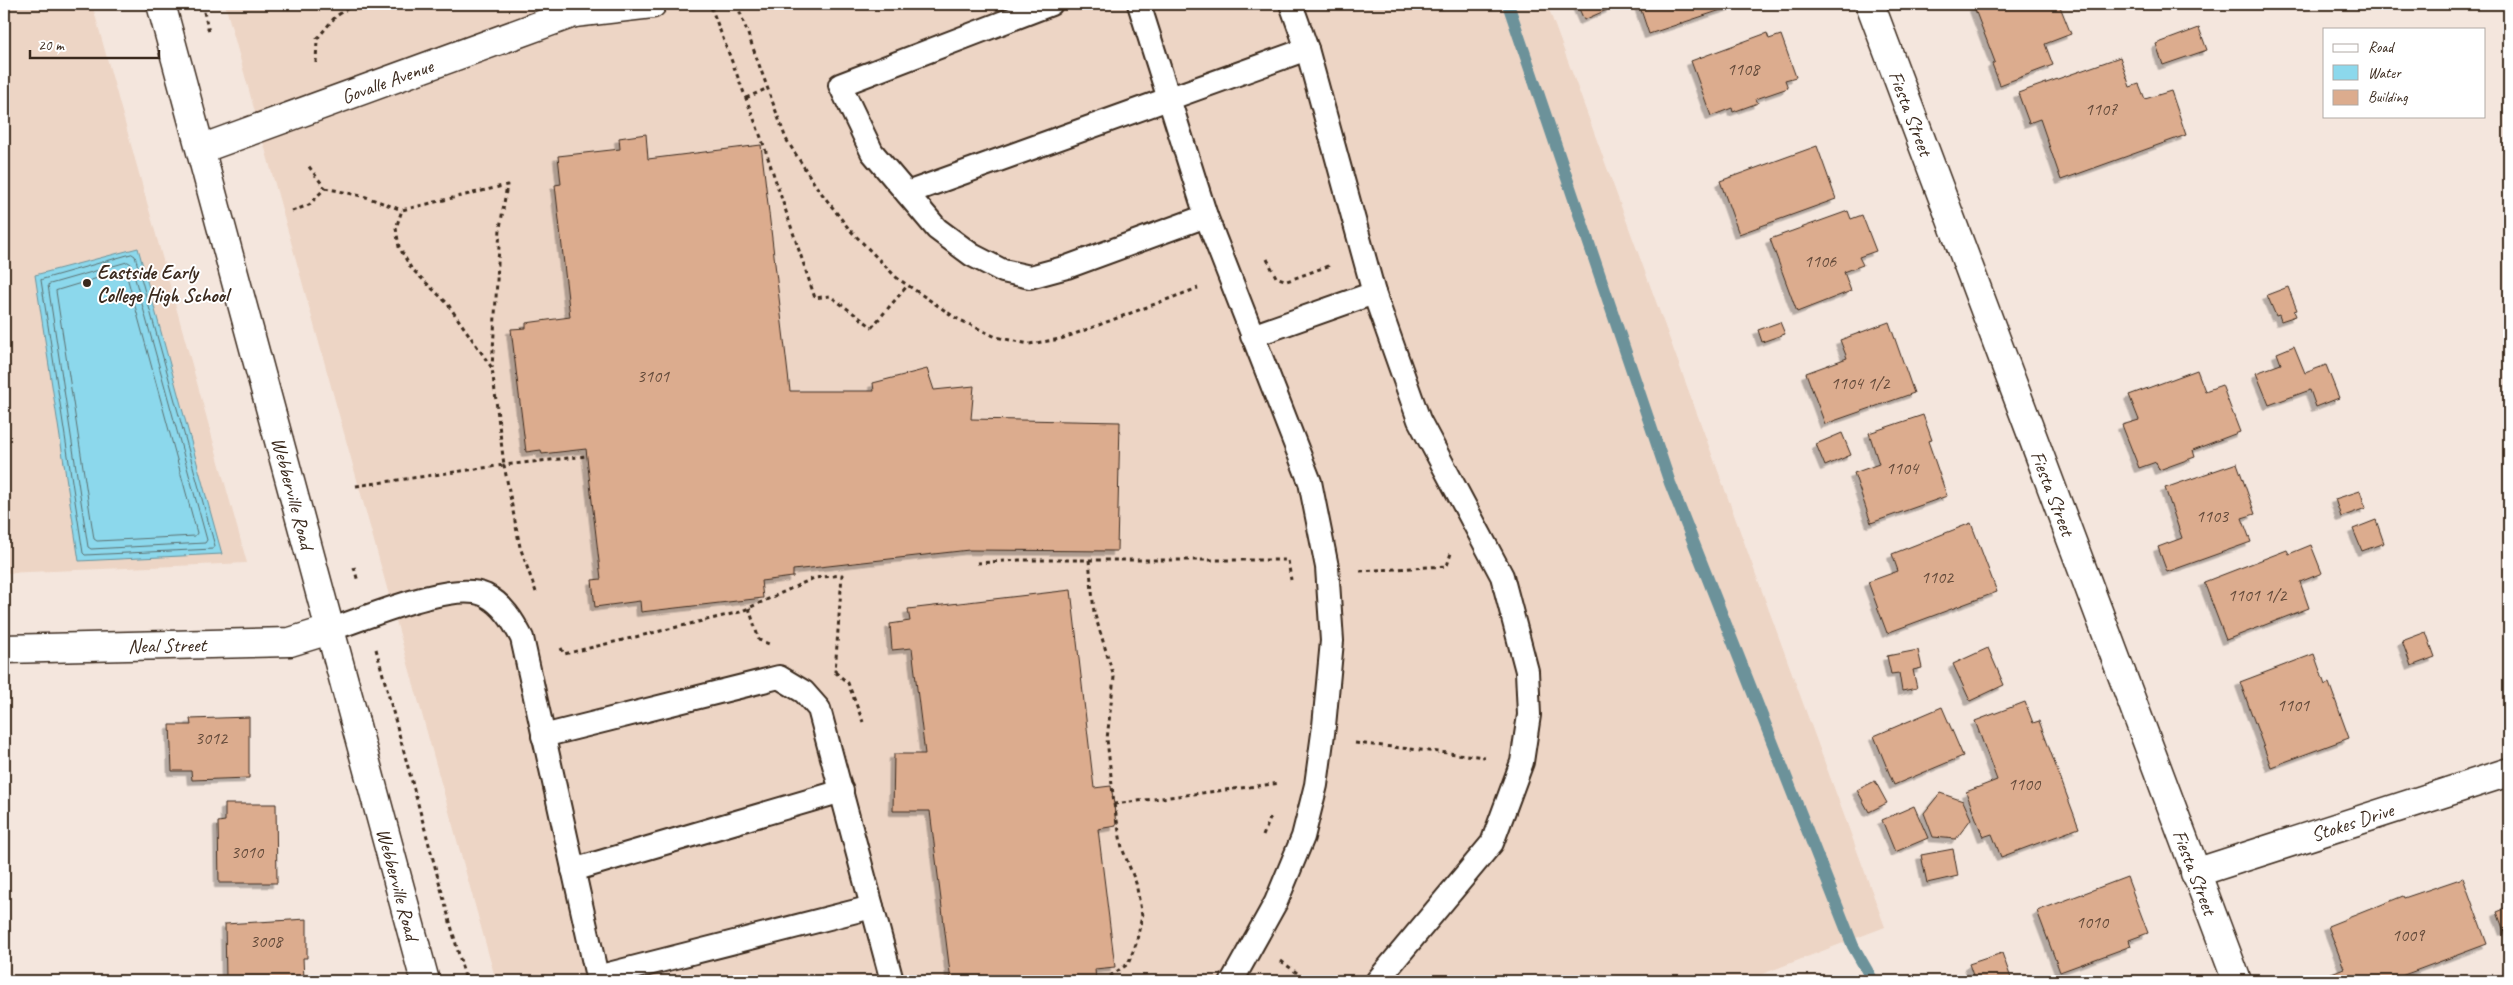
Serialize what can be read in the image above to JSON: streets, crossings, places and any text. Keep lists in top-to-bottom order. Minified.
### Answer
{"streets":{"street":["Govalle Avenue","Fiesta Street","Webberville Road","Neal Street","Stokes Drive"]},"crossings":[["Govalle Avenue","Webberville Road"],["Fiesta Street","Stokes Drive"],["Webberville Road","Neal Street"]],"places":["Eastside Early College High School"],"house_numbers":["1108","1107","1106","3101","1104 1/2","1104","1103","1102","1101 1/2","1101","3012","1100","3010","1010","1009","3008"],"legend":["Road","Water","Building"],"scale_bar":"20 m"}
